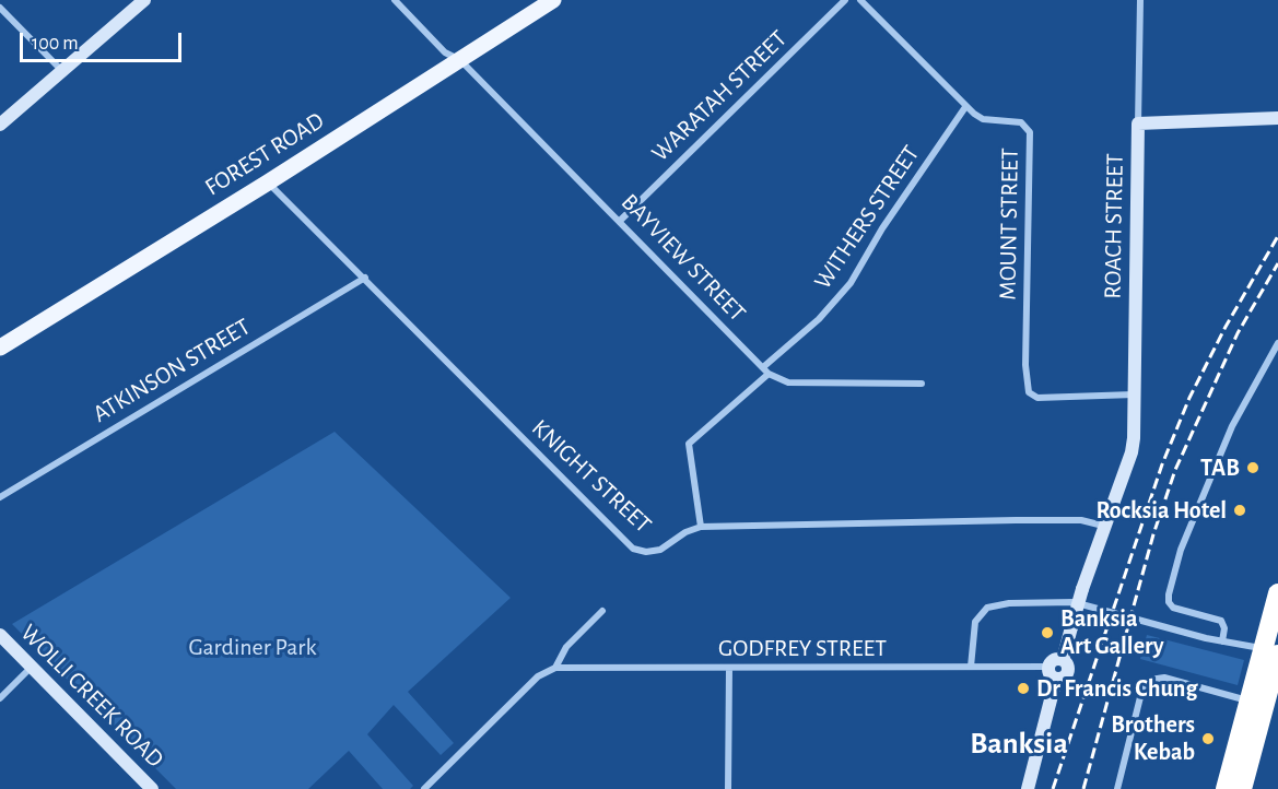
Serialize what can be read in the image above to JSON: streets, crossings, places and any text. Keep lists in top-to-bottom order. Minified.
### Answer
{"streets":{"main road":["FOREST ROAD"],"street":["WARATAH STREET","WITHERS STREET","MOUNT STREET","ROACH STREET","BAYVIEW STREET","ATKINSON STREET","KNIGHT STREET","GODFREY STREET","WOLLI CREEK ROAD"]},"crossings":[["WARATAH STREET","BAYVIEW STREET"],["FOREST ROAD","BAYVIEW STREET"],["FOREST ROAD","KNIGHT STREET"],["WITHERS STREET","MOUNT STREET"],["WITHERS STREET","BAYVIEW STREET"],["WITHERS STREET","KNIGHT STREET"],["MOUNT STREET","ROACH STREET"],["ROACH STREET","KNIGHT STREET"],["ROACH STREET","GODFREY STREET"],["ATKINSON STREET","KNIGHT STREET"]],"districts":["Banksia"],"parks":["Gardiner Park"],"places":["TAB","Rocksia Hotel","Banksia Art Gallery","Dr Francis Chung","Brothers Kebab"],"scale_bar":"100 m"}
